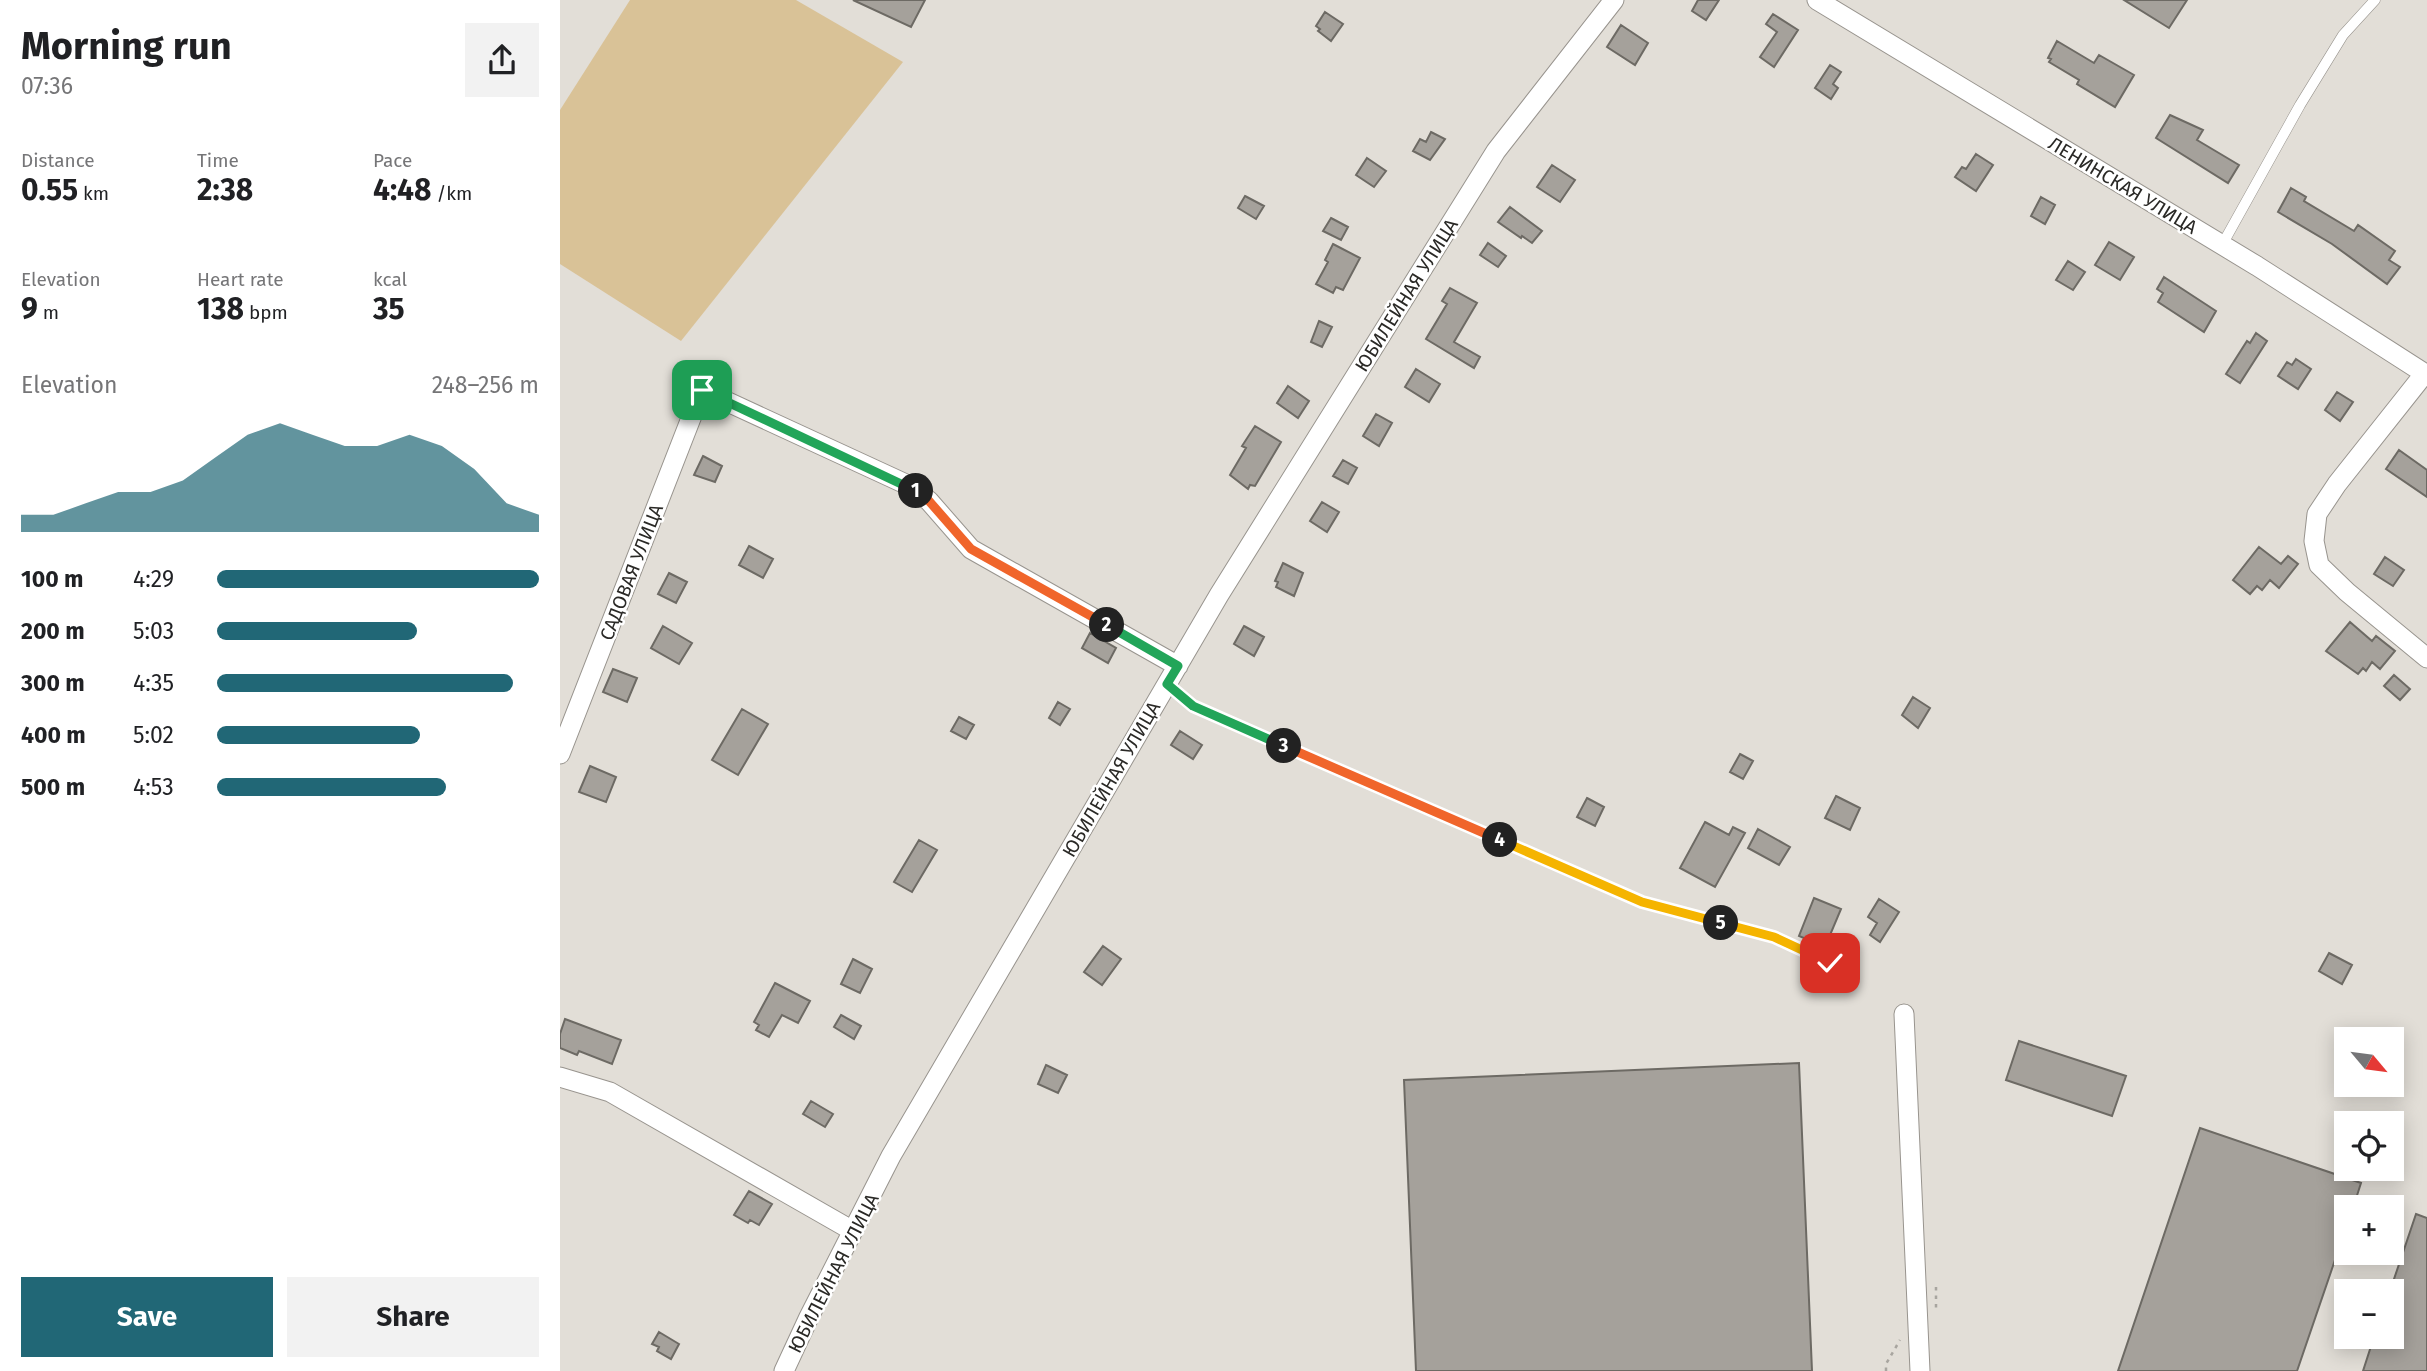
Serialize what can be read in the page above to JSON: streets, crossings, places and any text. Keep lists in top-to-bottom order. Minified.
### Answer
{"streets":{"street":["ЛЕНИНСКАЯ УЛИЦА","ЮБИЛЕЙНАЯ УЛИЦА","САДОВАЯ УЛИЦА"]},"crossings":[["ЮБИЛЕЙНАЯ УЛИЦА","САДОВАЯ УЛИЦА"]],"north":"bottom right","page":{"heading":["Morning run","07:36"],"stats":[["Distance","0.55 km"],["Time","2:38"],["Pace","4:48 /km"],["Elevation","9 m"],["Heart rate","138 bpm"],["kcal","35"]],"chart":["Elevation","248–256 m"],"pins":["1","2","3","4","5"],"list":[{"name":"100 m","note":"4:29"},{"name":"200 m","note":"5:03"},{"name":"300 m","note":"4:35"},{"name":"400 m","note":"5:02"},{"name":"500 m","note":"4:53"}],"map_buttons":["+","−"],"buttons":["Save","Share"]}}
